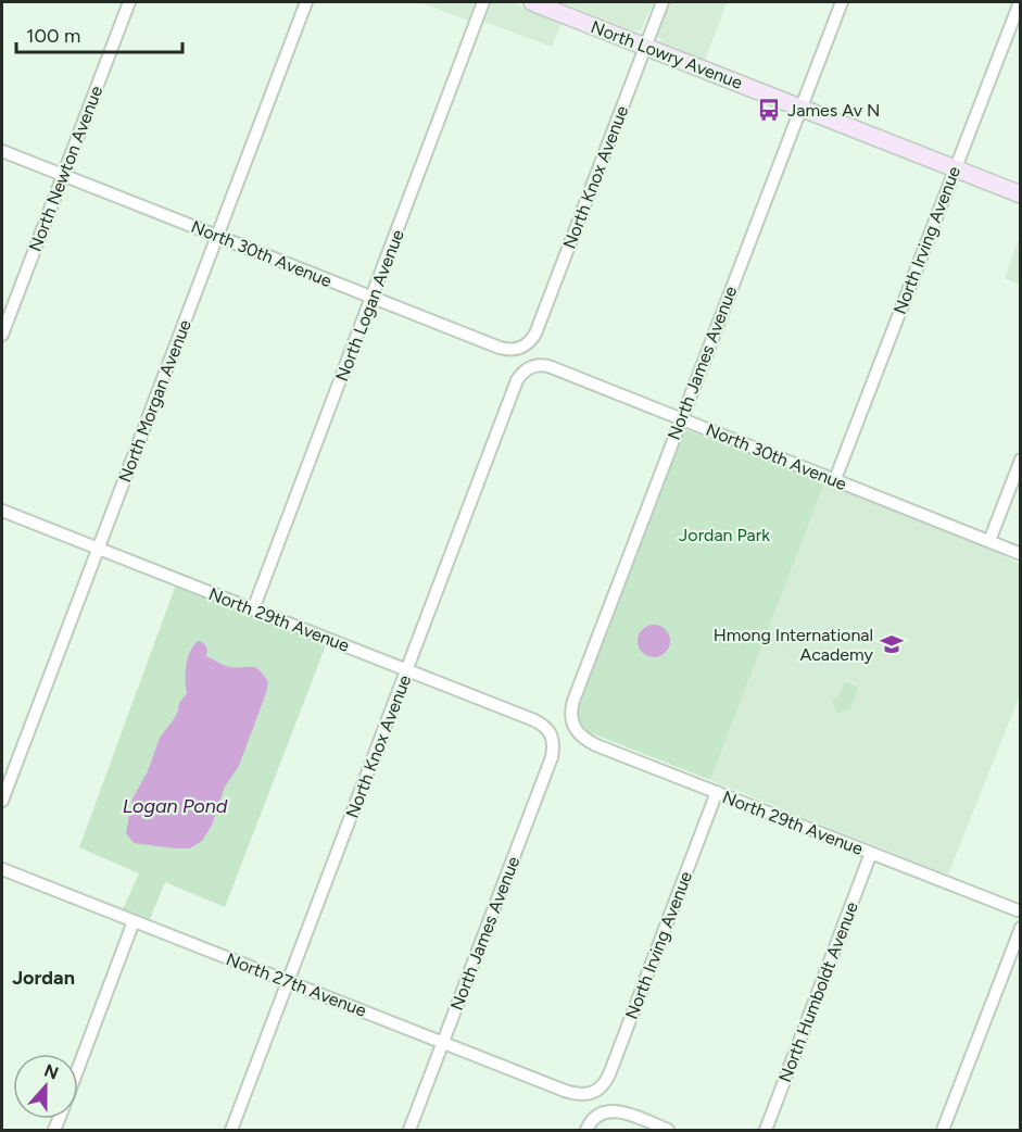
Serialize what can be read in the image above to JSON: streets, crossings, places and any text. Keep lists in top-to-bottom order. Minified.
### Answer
{"streets":{"main road":["North Lowry Avenue"],"street":["North Newton Avenue","North Knox Avenue","North Irving Avenue","North 30th Avenue","North Logan Avenue","North James Avenue","North Morgan Avenue","North 29th Avenue","North 27th Avenue","North Humboldt Avenue"]},"crossings":[["North Lowry Avenue","North Knox Avenue"],["North Lowry Avenue","North Irving Avenue"],["North Lowry Avenue","North James Avenue"],["North Newton Avenue","North 30th Avenue"],["North Knox Avenue","North 30th Avenue"],["North Knox Avenue","North 29th Avenue"],["North Knox Avenue","North 27th Avenue"],["North Irving Avenue","North 30th Avenue"],["North Irving Avenue","North 29th Avenue"],["North Irving Avenue","North 27th Avenue"],["North 30th Avenue","North Logan Avenue"],["North 30th Avenue","North James Avenue"],["North 30th Avenue","North Morgan Avenue"],["North Logan Avenue","North 29th Avenue"],["North James Avenue","North 29th Avenue"],["North James Avenue","North 27th Avenue"],["North Morgan Avenue","North 29th Avenue"],["North 29th Avenue","North Humboldt Avenue"]],"districts":["Jordan"],"water":["Logan Pond"],"parks":["Jordan Park"],"places":{"bus stop":["James Av N"],"school or university":["Hmong International Academy"]},"scale_bar":"100 m","north":"top"}
